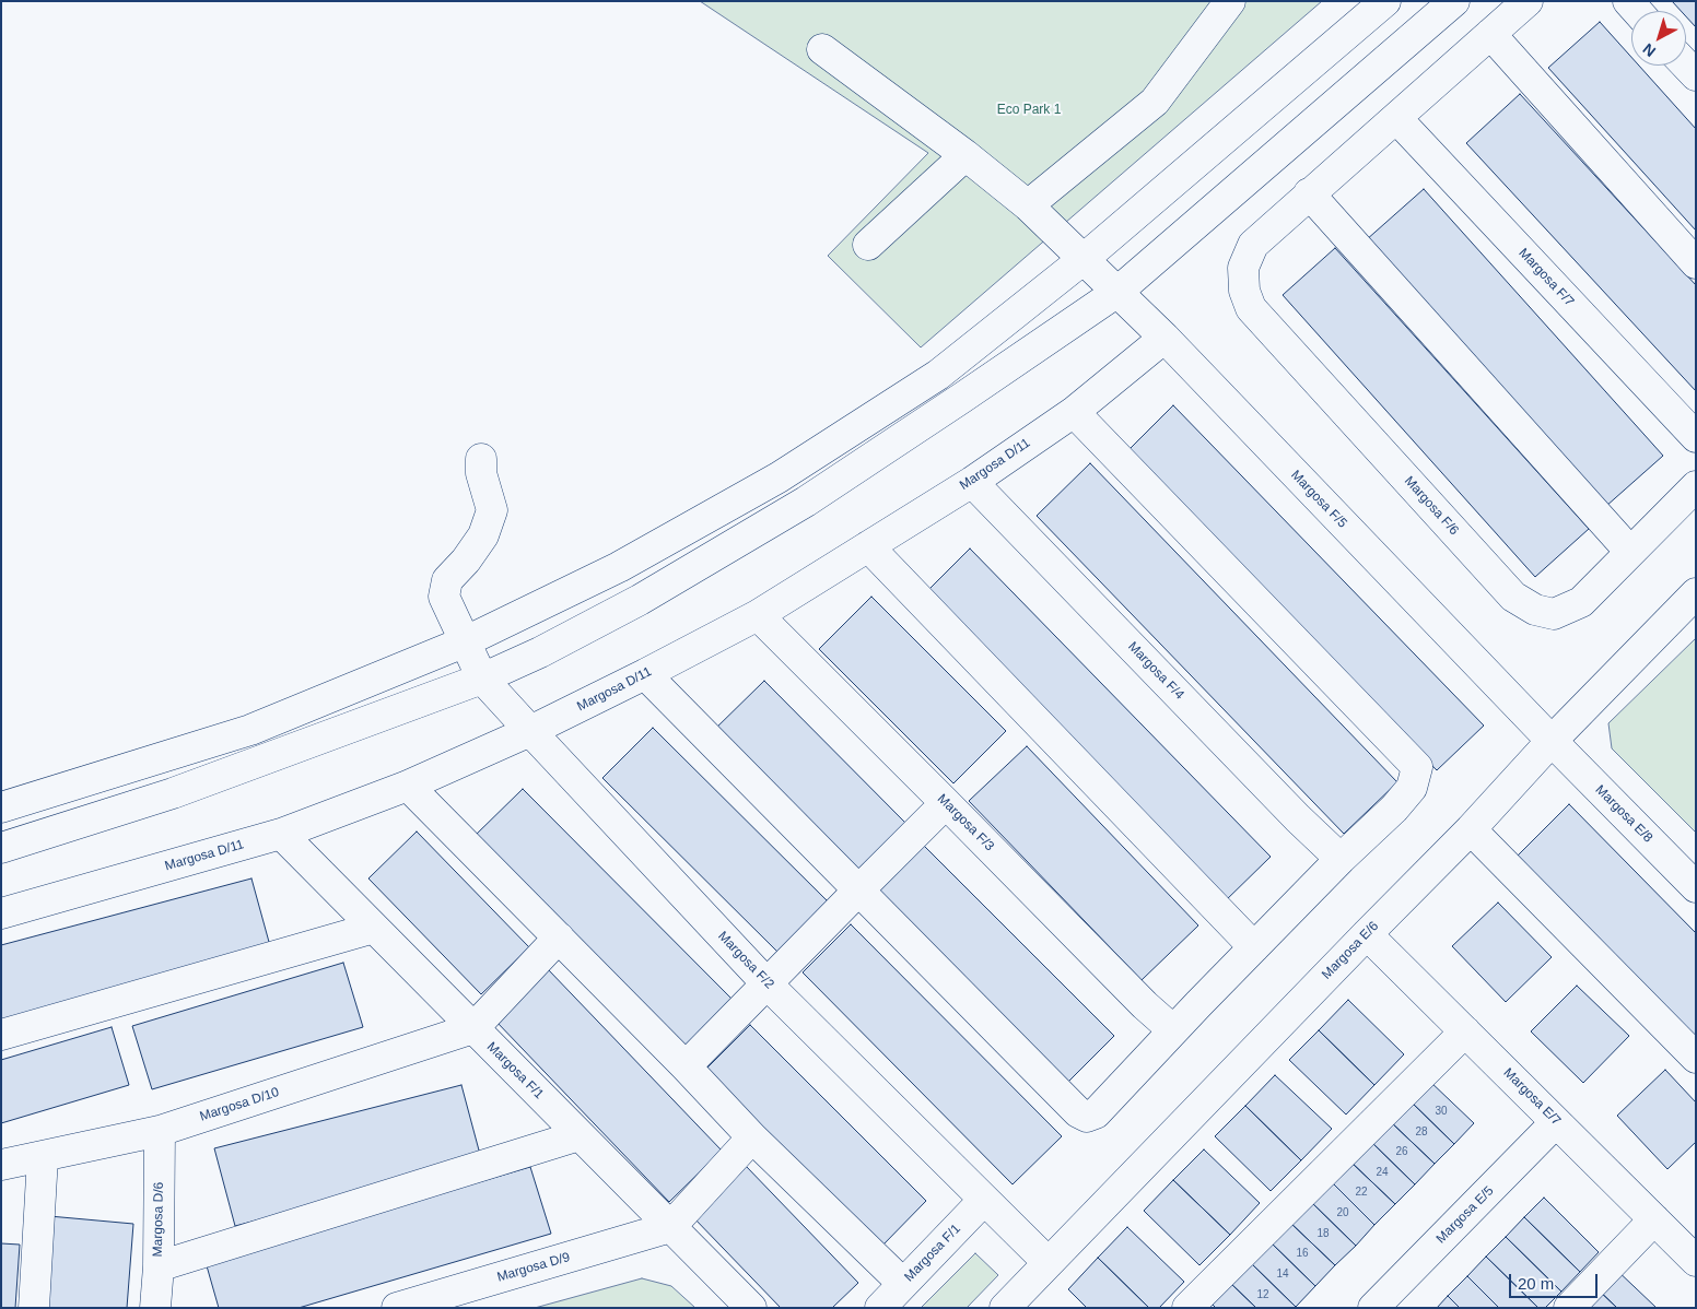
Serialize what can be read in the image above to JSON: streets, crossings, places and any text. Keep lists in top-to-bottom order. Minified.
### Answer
{"streets":{"street":["Margosa F/7","Margosa D/11","Margosa F/5","Margosa F/6","Margosa F/4","Margosa E/8","Margosa F/3","Margosa E/6","Margosa F/2","Margosa F/1","Margosa E/7","Margosa D/10","Margosa E/5","Margosa D/6","Margosa D/9"]},"crossings":[["Margosa D/11","Margosa F/5"],["Margosa D/11","Margosa F/4"],["Margosa D/11","Margosa F/3"],["Margosa D/11","Margosa F/2"],["Margosa D/11","Margosa F/1"],["Margosa F/5","Margosa E/8"],["Margosa F/5","Margosa E/6"],["Margosa E/8","Margosa E/6"],["Margosa E/6","Margosa F/2"],["Margosa E/6","Margosa E/7"],["Margosa F/2","Margosa F/1"],["Margosa F/1","Margosa D/10"],["Margosa F/1","Margosa D/9"],["Margosa E/7","Margosa E/5"],["Margosa D/10","Margosa D/6"]],"parks":["Eco Park 1"],"house_numbers":["30","28","26","24","22","20","18","16","14","12"],"scale_bar":"20 m","north":"bottom left"}
